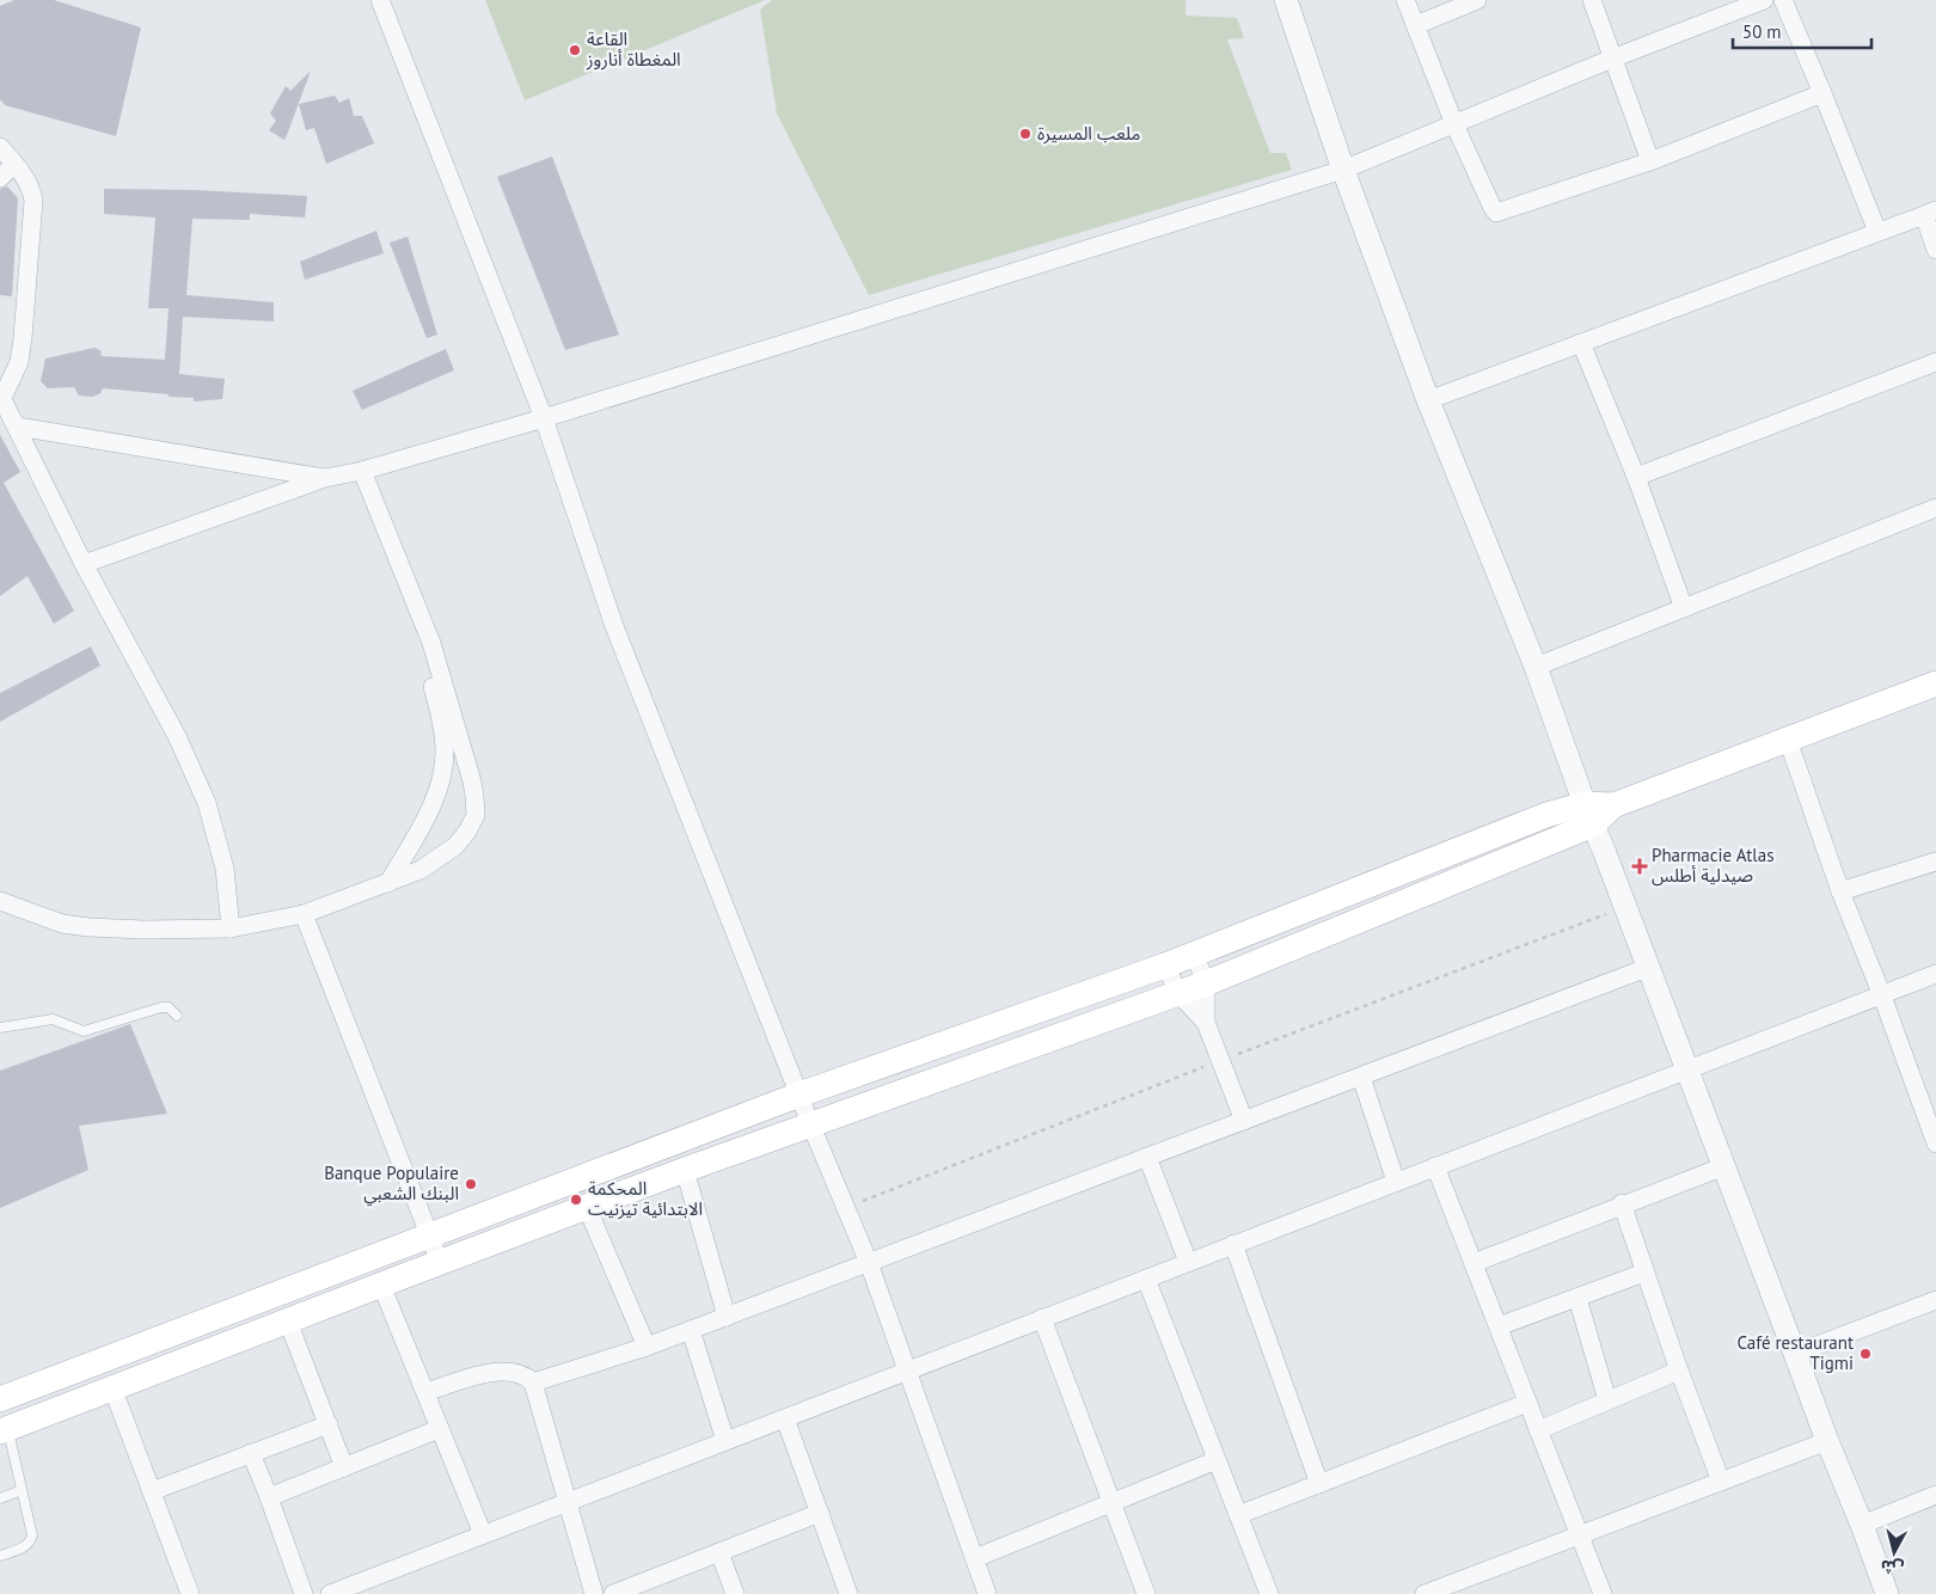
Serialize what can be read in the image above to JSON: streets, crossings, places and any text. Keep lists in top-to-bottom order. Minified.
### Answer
{"places":{"other":["القاعة المغطاة أناروز","ملعب المسيرة","Banque Populaire البنك الشعبي","المحكمة الابتدائية تيزنيت","Café restaurant Tigmi"],"health":["Pharmacie Atlas صيدلية أطلس"]},"scale_bar":"50 m","north":"bottom"}
